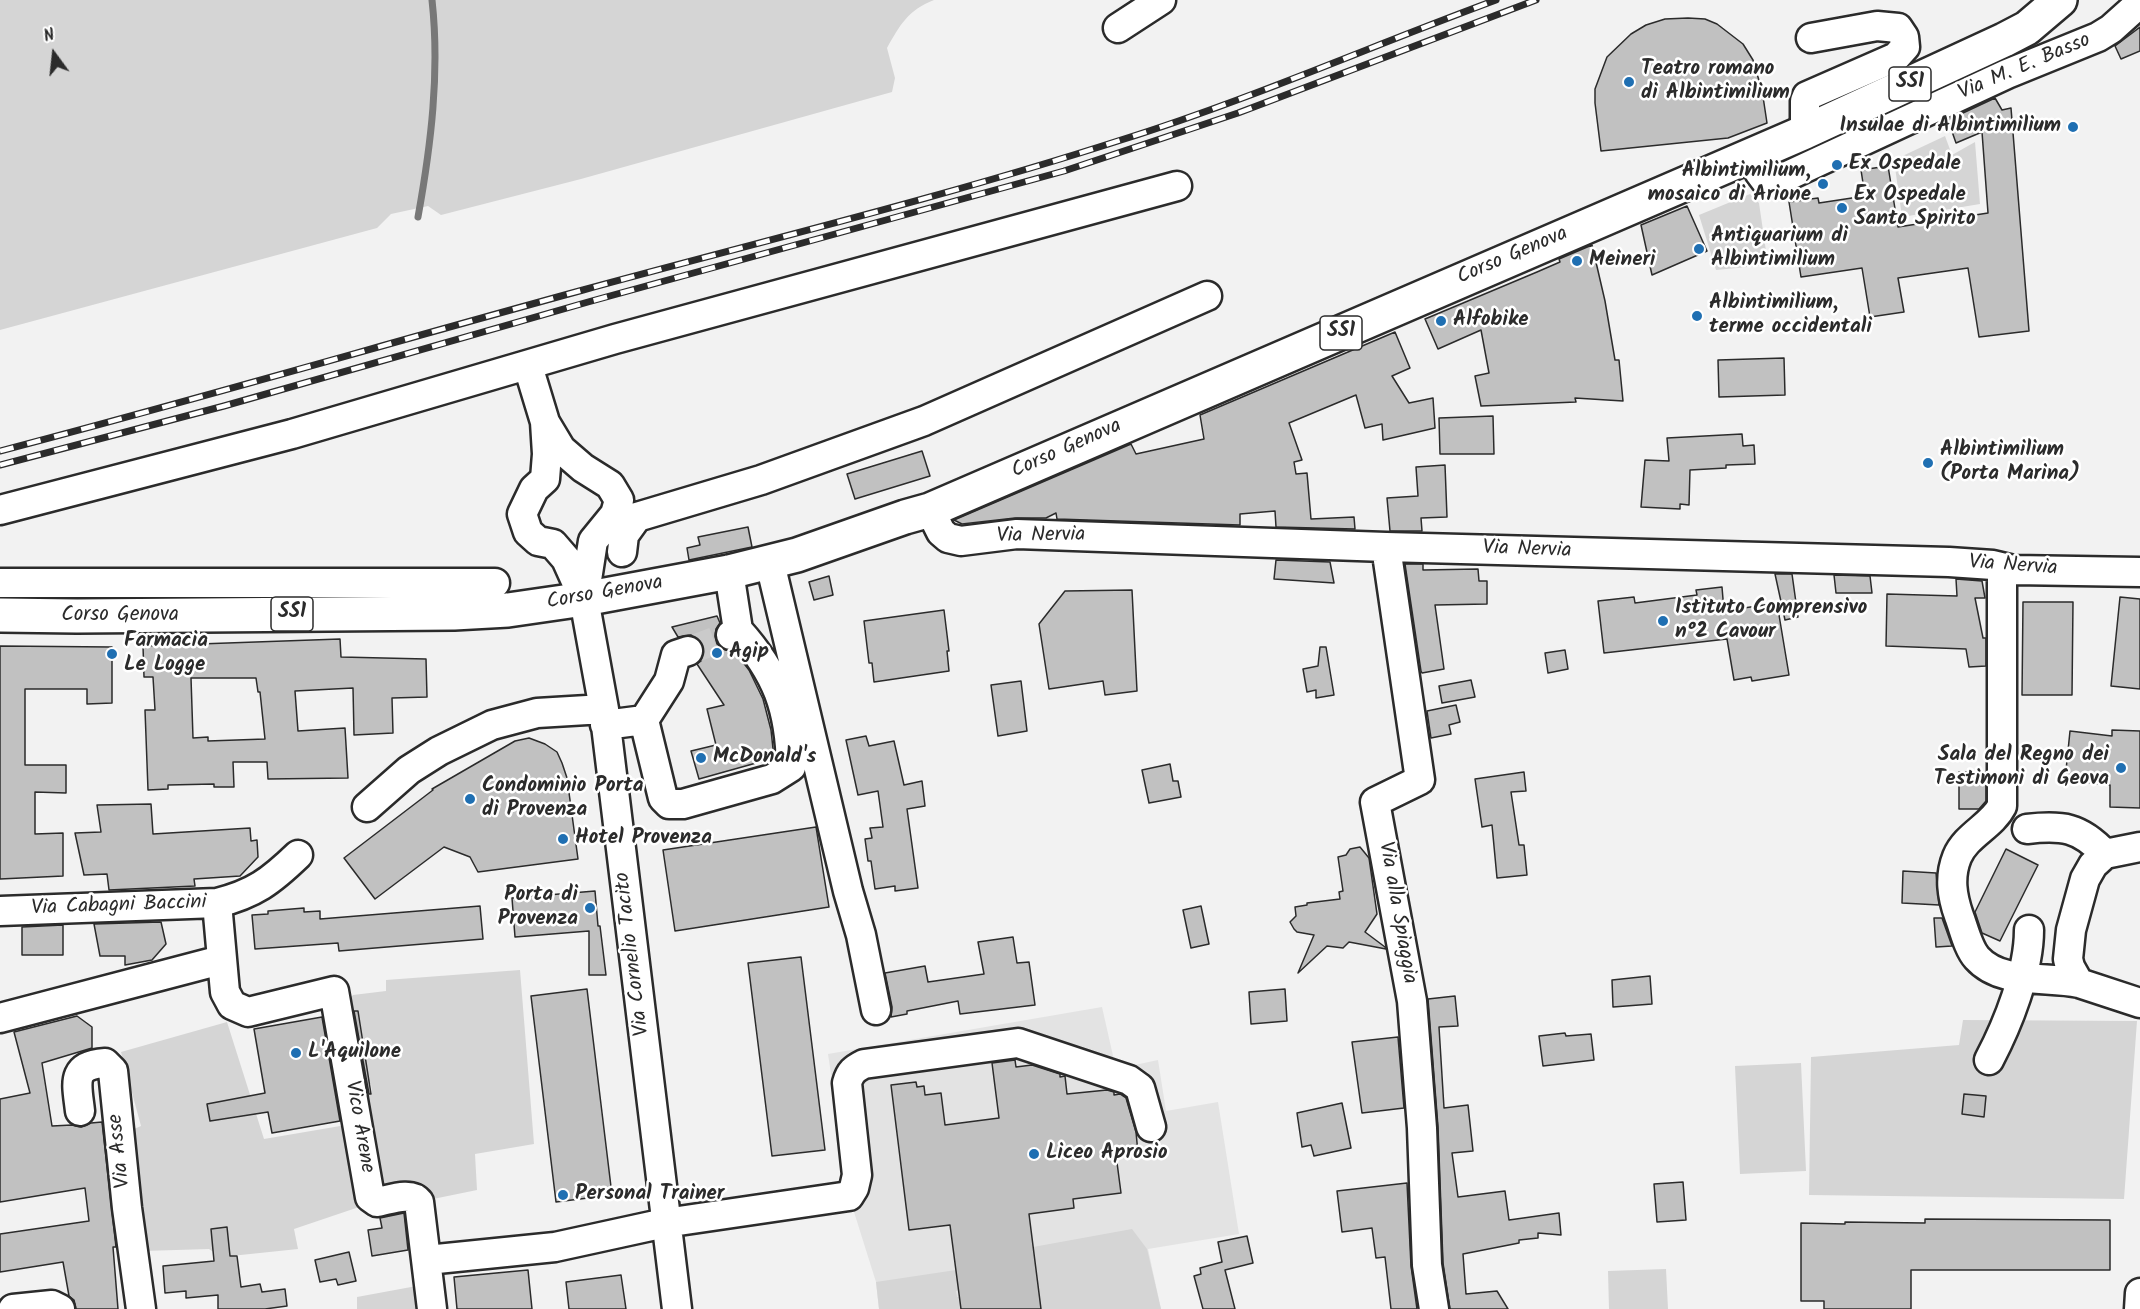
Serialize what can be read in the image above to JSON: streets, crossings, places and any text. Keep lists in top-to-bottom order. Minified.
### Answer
{"streets":{"main road":["SS1","Corso Genova"],"street":["Via M. E. Basso","Via Nervia","Via Cabagni Baccini","Via alla Spiaggia","Via Cornelio Tacito","Vico Arene","Via Asse"]},"crossings":[["Via M. E. Basso","Corso Genova"],["Corso Genova","Via Nervia"],["Corso Genova","Via Cornelio Tacito"],["Via Nervia","Via alla Spiaggia"],["Via Cabagni Baccini","Vico Arene"]],"places":["Teatro romano di Albintimilium","Insulae di Albintimilium","Ex Ospedale","Albintimilium, mosaico di Arione","Ex Ospedale Santo Spirito","Antiquarium di Albintimilium","Meineri","Albintimilium, terme occidentali","Alfobike","Albintimilium (Porta Marina)","Istituto Comprensivo n°2 Cavour","Agip","Farmacia Le Logge","McDonald's","Sala del Regno dei Testimoni di Geova","Condominio Porta di Provenza","Hotel Provenza","Porta di Provenza","L'Aquilone","Liceo Aprosio","Personal Trainer"],"north":"top"}
